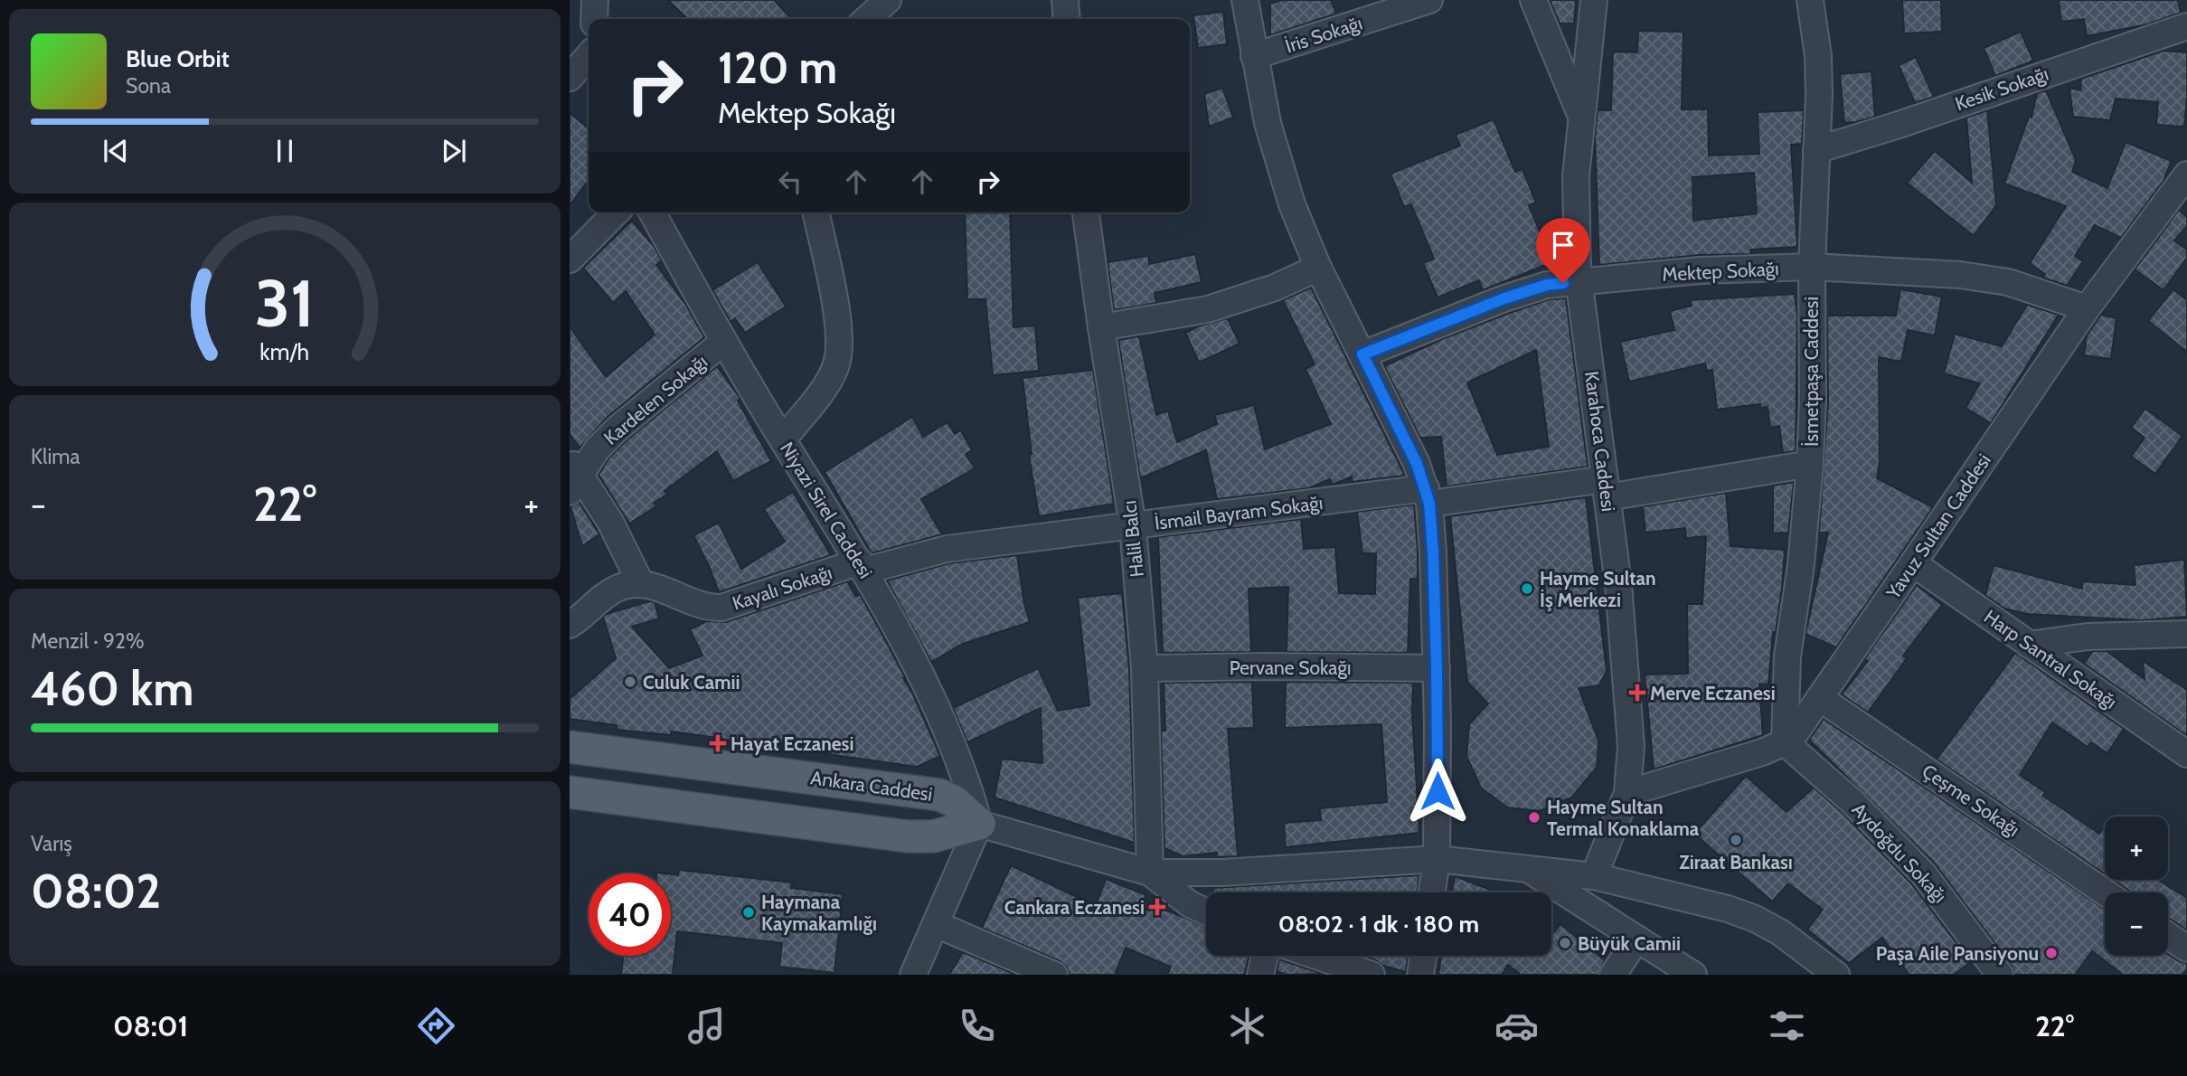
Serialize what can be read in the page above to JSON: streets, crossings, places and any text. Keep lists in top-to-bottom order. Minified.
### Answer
{"streets":{"main road":["Ankara Caddesi"],"street":["İris Sokağı","Kesik Sokağı","Mektep Sokağı","İsmetpaşa Caddesi","Kardelen Sokağı","Karahoca Caddesi","Niyazi Sirel Caddesi","İsmail Bayram Sokağı","Yavuz Sultan Caddesi","Halil Balcı","Kayalı Sokağı","Harp Santral Sokağı","Pervane Sokağı","Çeşme Sokağı","Aydoğdu Sokağı"]},"crossings":[["Kesik Sokağı","İsmetpaşa Caddesi"],["Mektep Sokağı","İsmetpaşa Caddesi"],["Mektep Sokağı","Karahoca Caddesi"],["Mektep Sokağı","Yavuz Sultan Caddesi"],["İsmetpaşa Caddesi","İsmail Bayram Sokağı"],["İsmetpaşa Caddesi","Yavuz Sultan Caddesi"],["İsmetpaşa Caddesi","Aydoğdu Sokağı"],["Kardelen Sokağı","Niyazi Sirel Caddesi"],["Karahoca Caddesi","İsmail Bayram Sokağı"],["Karahoca Caddesi","Yavuz Sultan Caddesi"],["Niyazi Sirel Caddesi","İsmail Bayram Sokağı"],["Niyazi Sirel Caddesi","Kayalı Sokağı"],["Niyazi Sirel Caddesi","Ankara Caddesi"],["İsmail Bayram Sokağı","Halil Balcı"],["İsmail Bayram Sokağı","Kayalı Sokağı"],["Yavuz Sultan Caddesi","Harp Santral Sokağı"],["Yavuz Sultan Caddesi","Çeşme Sokağı"],["Yavuz Sultan Caddesi","Aydoğdu Sokağı"],["Halil Balcı","Pervane Sokağı"]],"places":{"other":["Hayme Sultan İş Merkezi","Culuk Camii","Hayme Sultan Termal Konaklama","Ziraat Bankası","Haymana Kaymakamlığı","Büyük Camii","Paşa Aile Pansiyonu"],"health":["Merve Eczanesi","Hayat Eczanesi","Cankara Eczanesi"]},"page":{"turn":["120 m","Mektep Sokağı"],"song":["Blue Orbit","Sona"],"tile":["Klima",["Menzil · 92%","460 km"],["Varış","08:02"]],"heat":["−","22°","+"],"map_buttons":["+","−"],"limit":"40","trip":"08:02 · 1 dk · 180 m","tabs":["08:01","22°"],"gauge":["31","km/h"]}}
